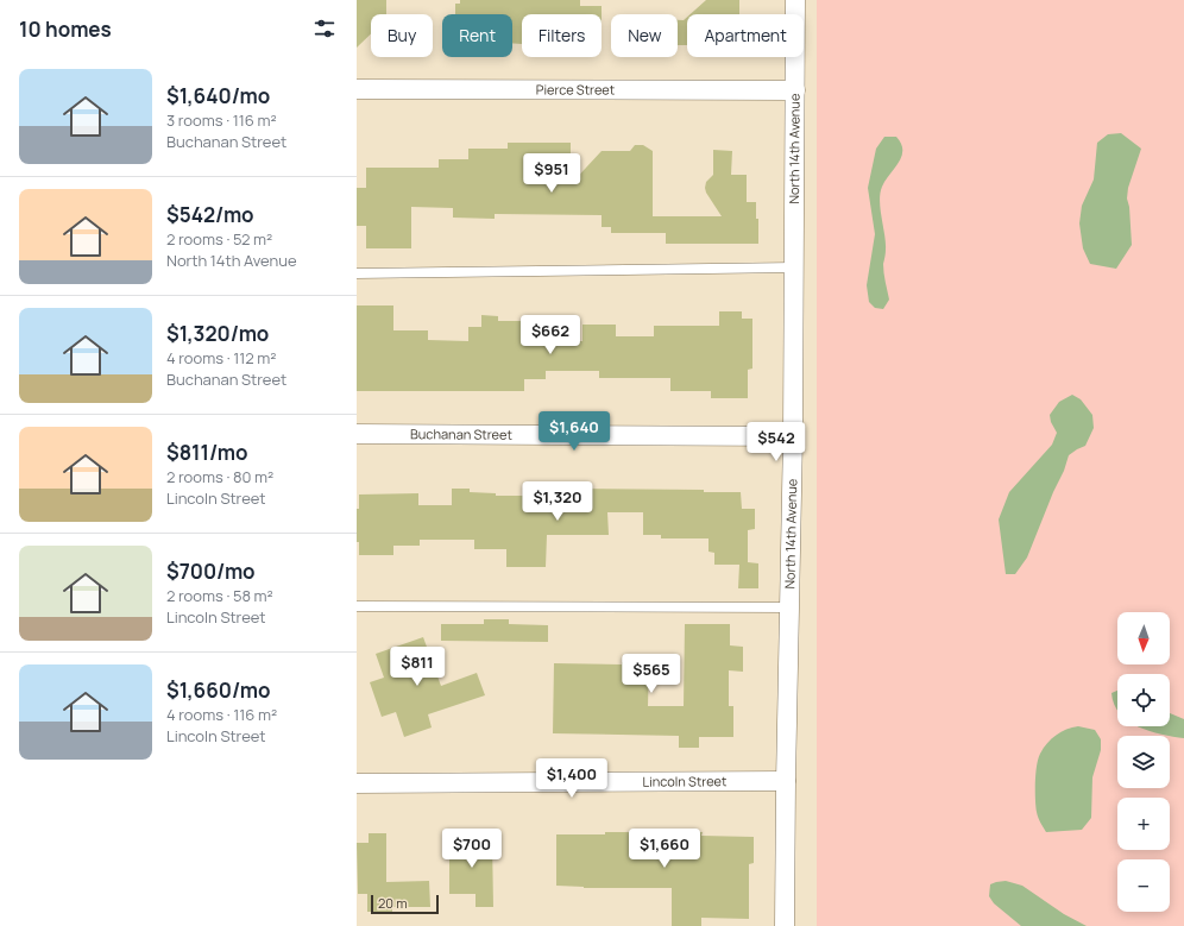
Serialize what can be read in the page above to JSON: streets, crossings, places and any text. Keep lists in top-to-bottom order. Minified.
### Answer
{"streets":{"street":["Pierce Street","North 14th Avenue","Buchanan Street","Lincoln Street"]},"crossings":[["Pierce Street","North 14th Avenue"],["North 14th Avenue","Buchanan Street"],["North 14th Avenue","Lincoln Street"]],"scale_bar":"20 m","north":"bottom","page":{"heading":"10 homes","chip":["Buy","Rent","Filters","New","Apartment"],"list":[{"name":"$1,640/mo","note":"3 rooms · 116 m² · Buchanan Street"},{"name":"$542/mo","note":"2 rooms · 52 m² · North 14th Avenue"},{"name":"$1,320/mo","note":"4 rooms · 112 m² · Buchanan Street"},{"name":"$811/mo","note":"2 rooms · 80 m² · Lincoln Street"},{"name":"$700/mo","note":"2 rooms · 58 m² · Lincoln Street"},{"name":"$1,660/mo","note":"4 rooms · 116 m² · Lincoln Street"}],"price":["$951","$662","$1,640","$542","$1,320","$811","$565","$1,400","$700","$1,660"],"map_buttons":["+","−"],"scale":"20 m"}}
